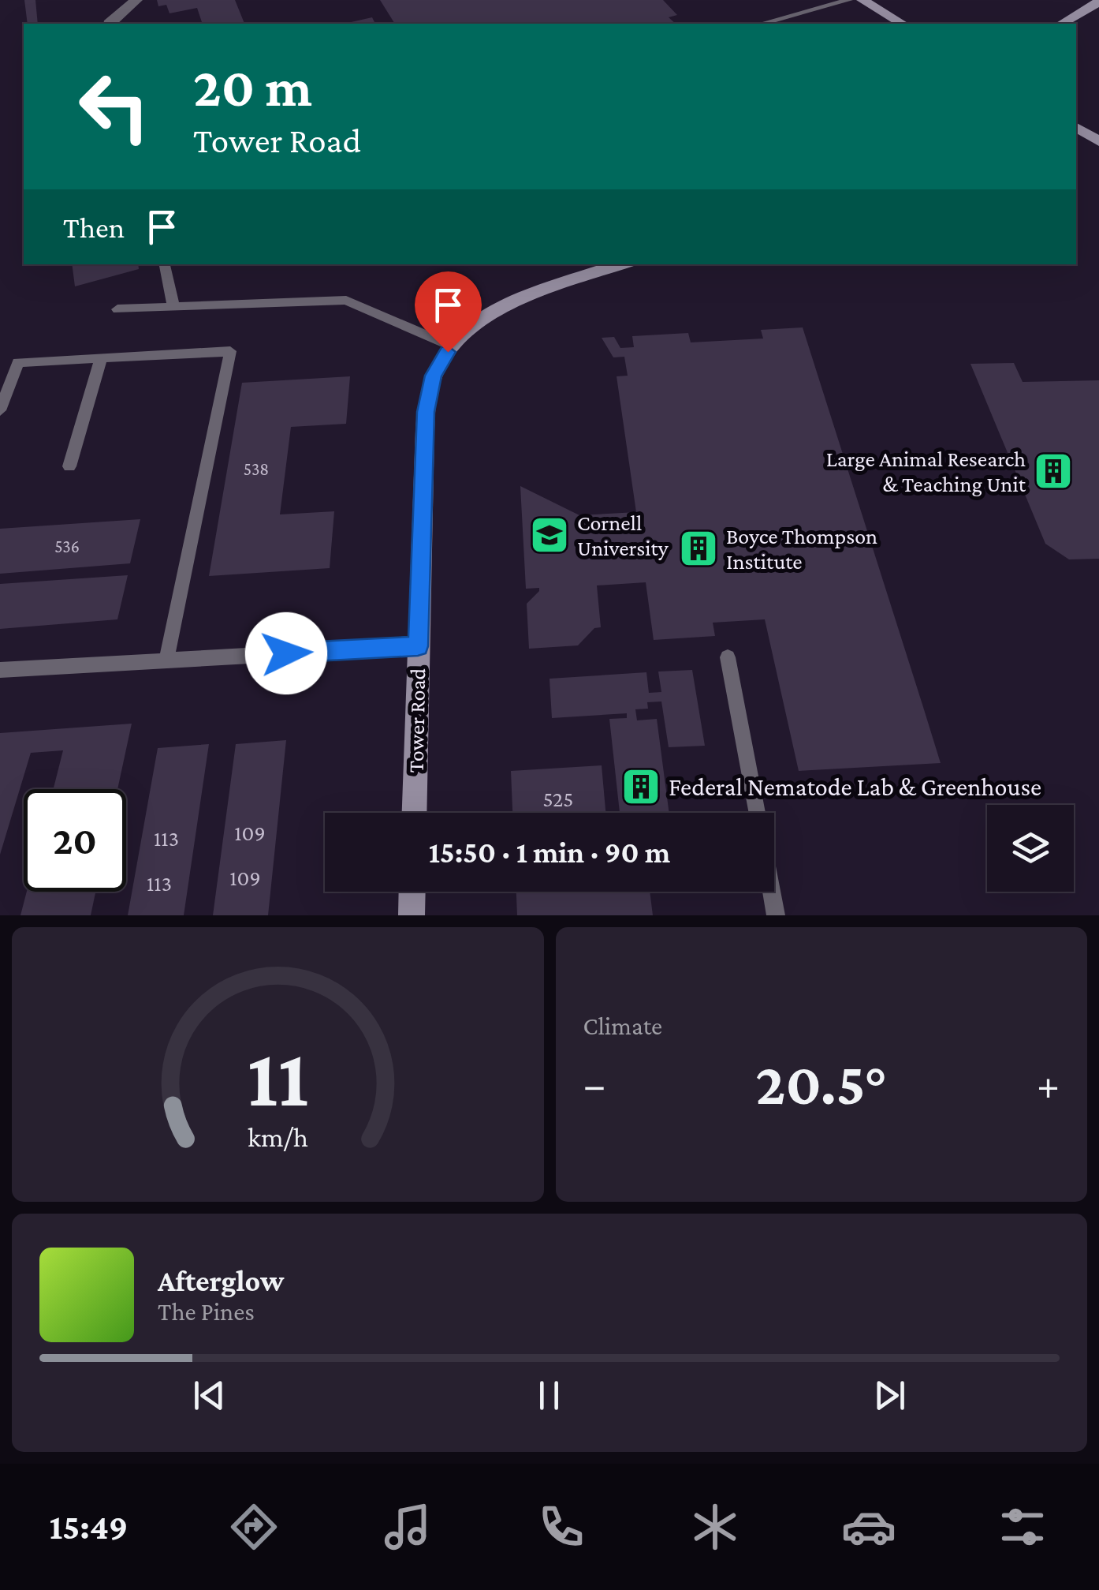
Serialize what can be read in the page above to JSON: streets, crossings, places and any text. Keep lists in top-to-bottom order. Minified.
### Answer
{"streets":{"street":["Tower Road"]},"places":{"building":["Large Animal Research & Teaching Unit","Boyce Thompson Institute","Federal Nematode Lab & Greenhouse"],"school or university":["Cornell University"]},"house_numbers":["538","536","525","109","113","109","113"],"page":{"turn":["20 m","Tower Road"],"then":"Then","limit":"20","trip":"15:50 · 1 min · 90 m","tile":"Climate","heat":["−","20.5°","+"],"song":["Afterglow","The Pines"],"tabs":"15:49","gauge":["11","km/h"]}}
